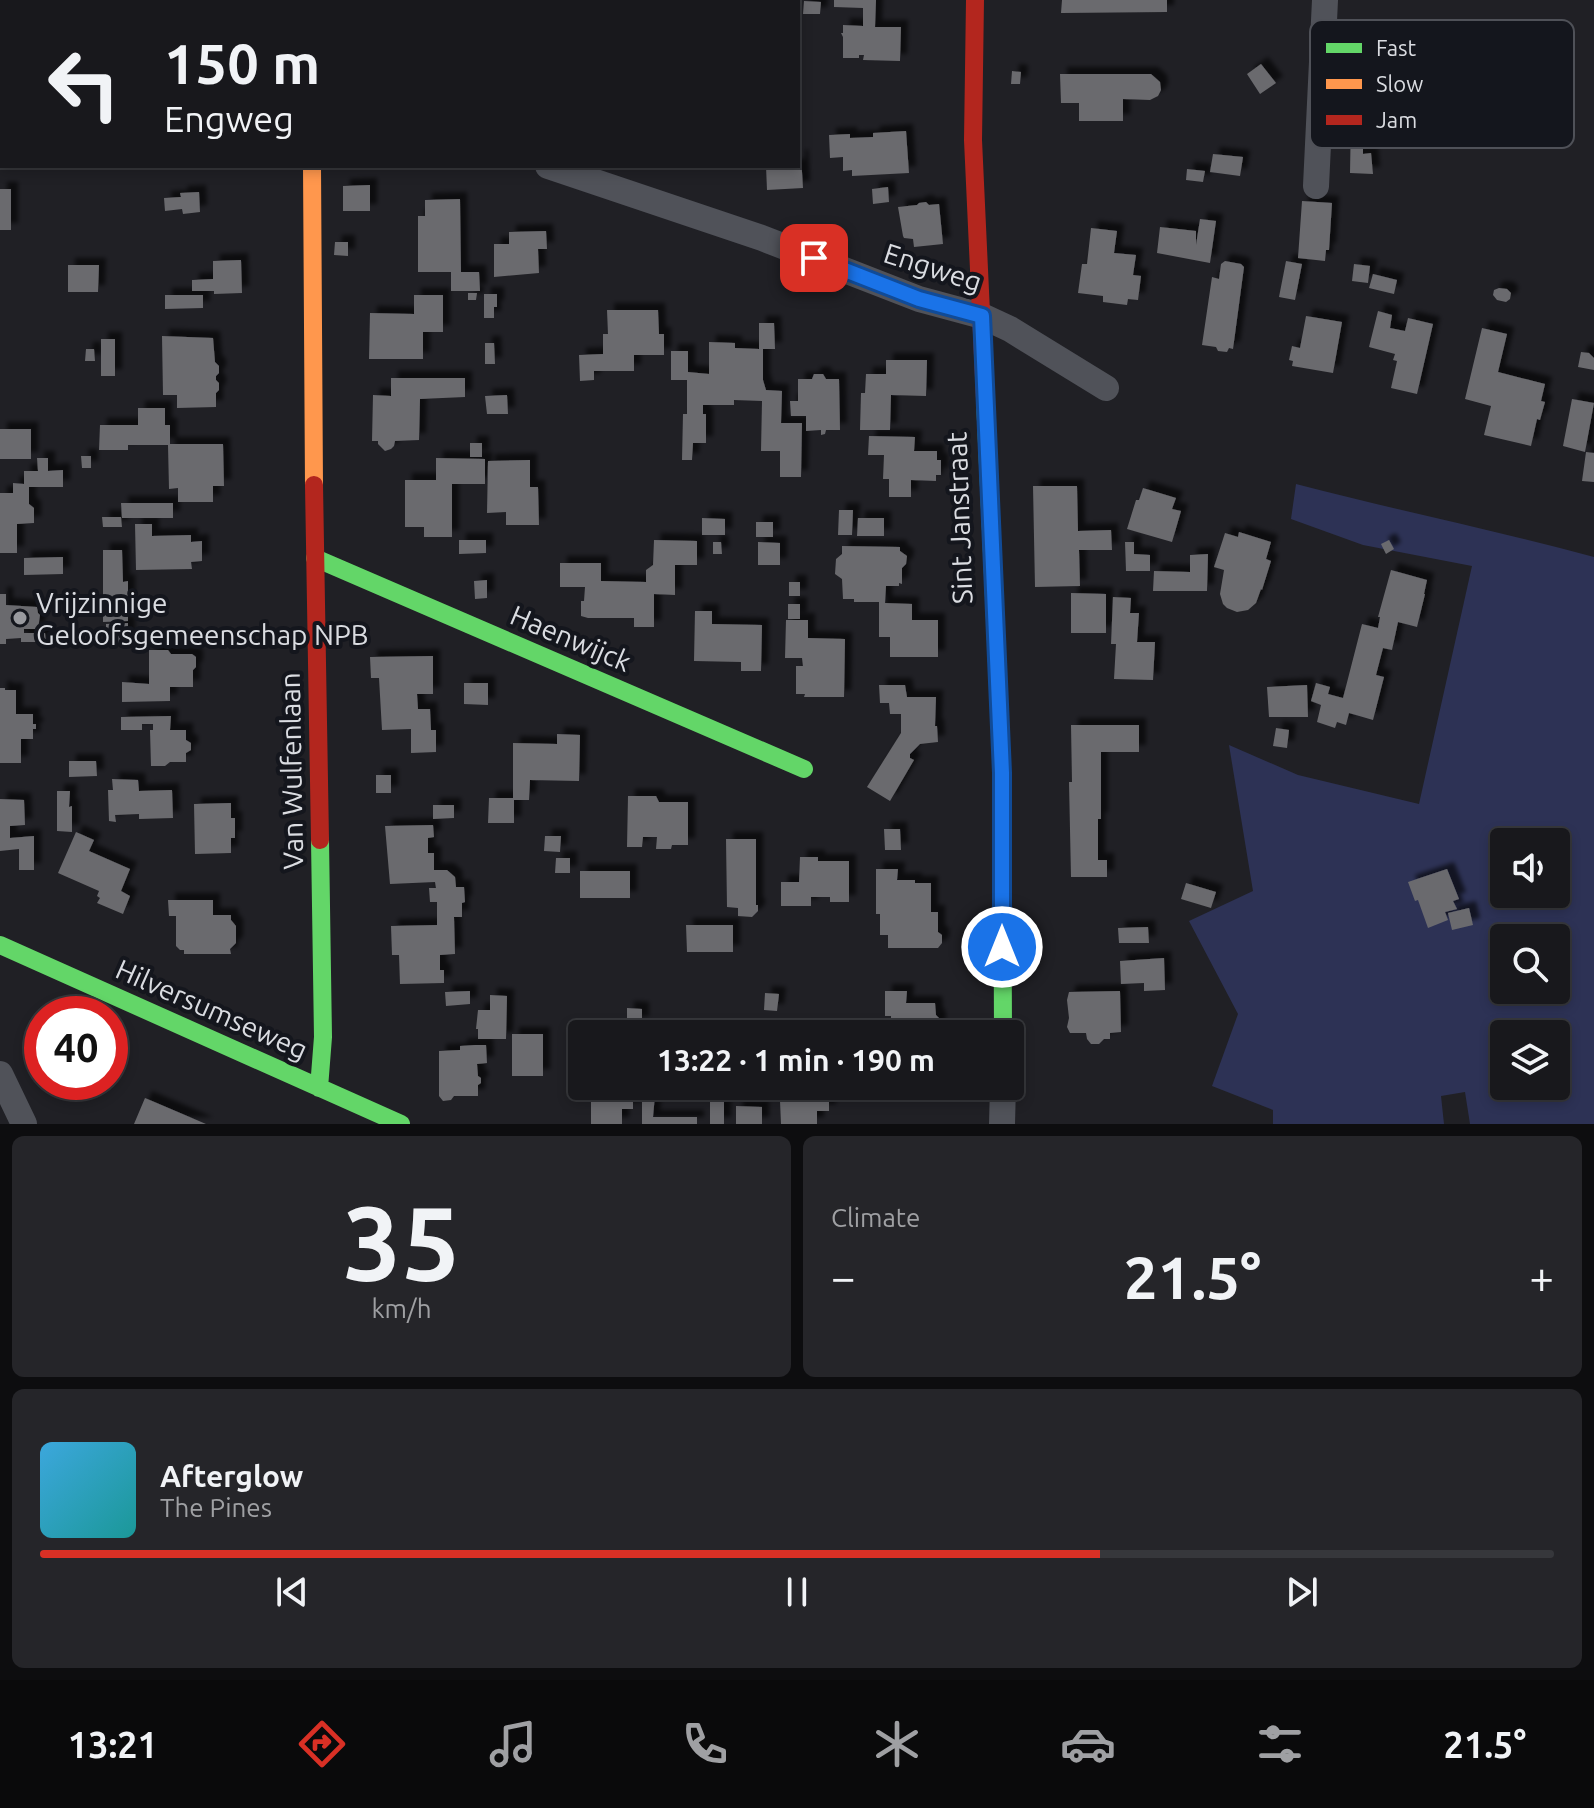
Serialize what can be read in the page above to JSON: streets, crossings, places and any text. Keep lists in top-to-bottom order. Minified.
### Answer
{"streets":{"street":["Engweg","Sint Janstraat","Haenwijck","Van Wulfenlaan","Hilversumseweg"]},"crossings":[["Engweg","Sint Janstraat"],["Haenwijck","Van Wulfenlaan"],["Van Wulfenlaan","Hilversumseweg"]],"places":["Vrijzinnige Geloofsgemeenschap NPB"],"legend":["Fast","Slow","Jam"],"page":{"turn":["150 m","Engweg"],"limit":"40","trip":"13:22 · 1 min · 190 m","tile":[["35","km/h"],"Climate"],"heat":["−","21.5°","+"],"song":["Afterglow","The Pines"],"tabs":["13:21","21.5°"]}}
